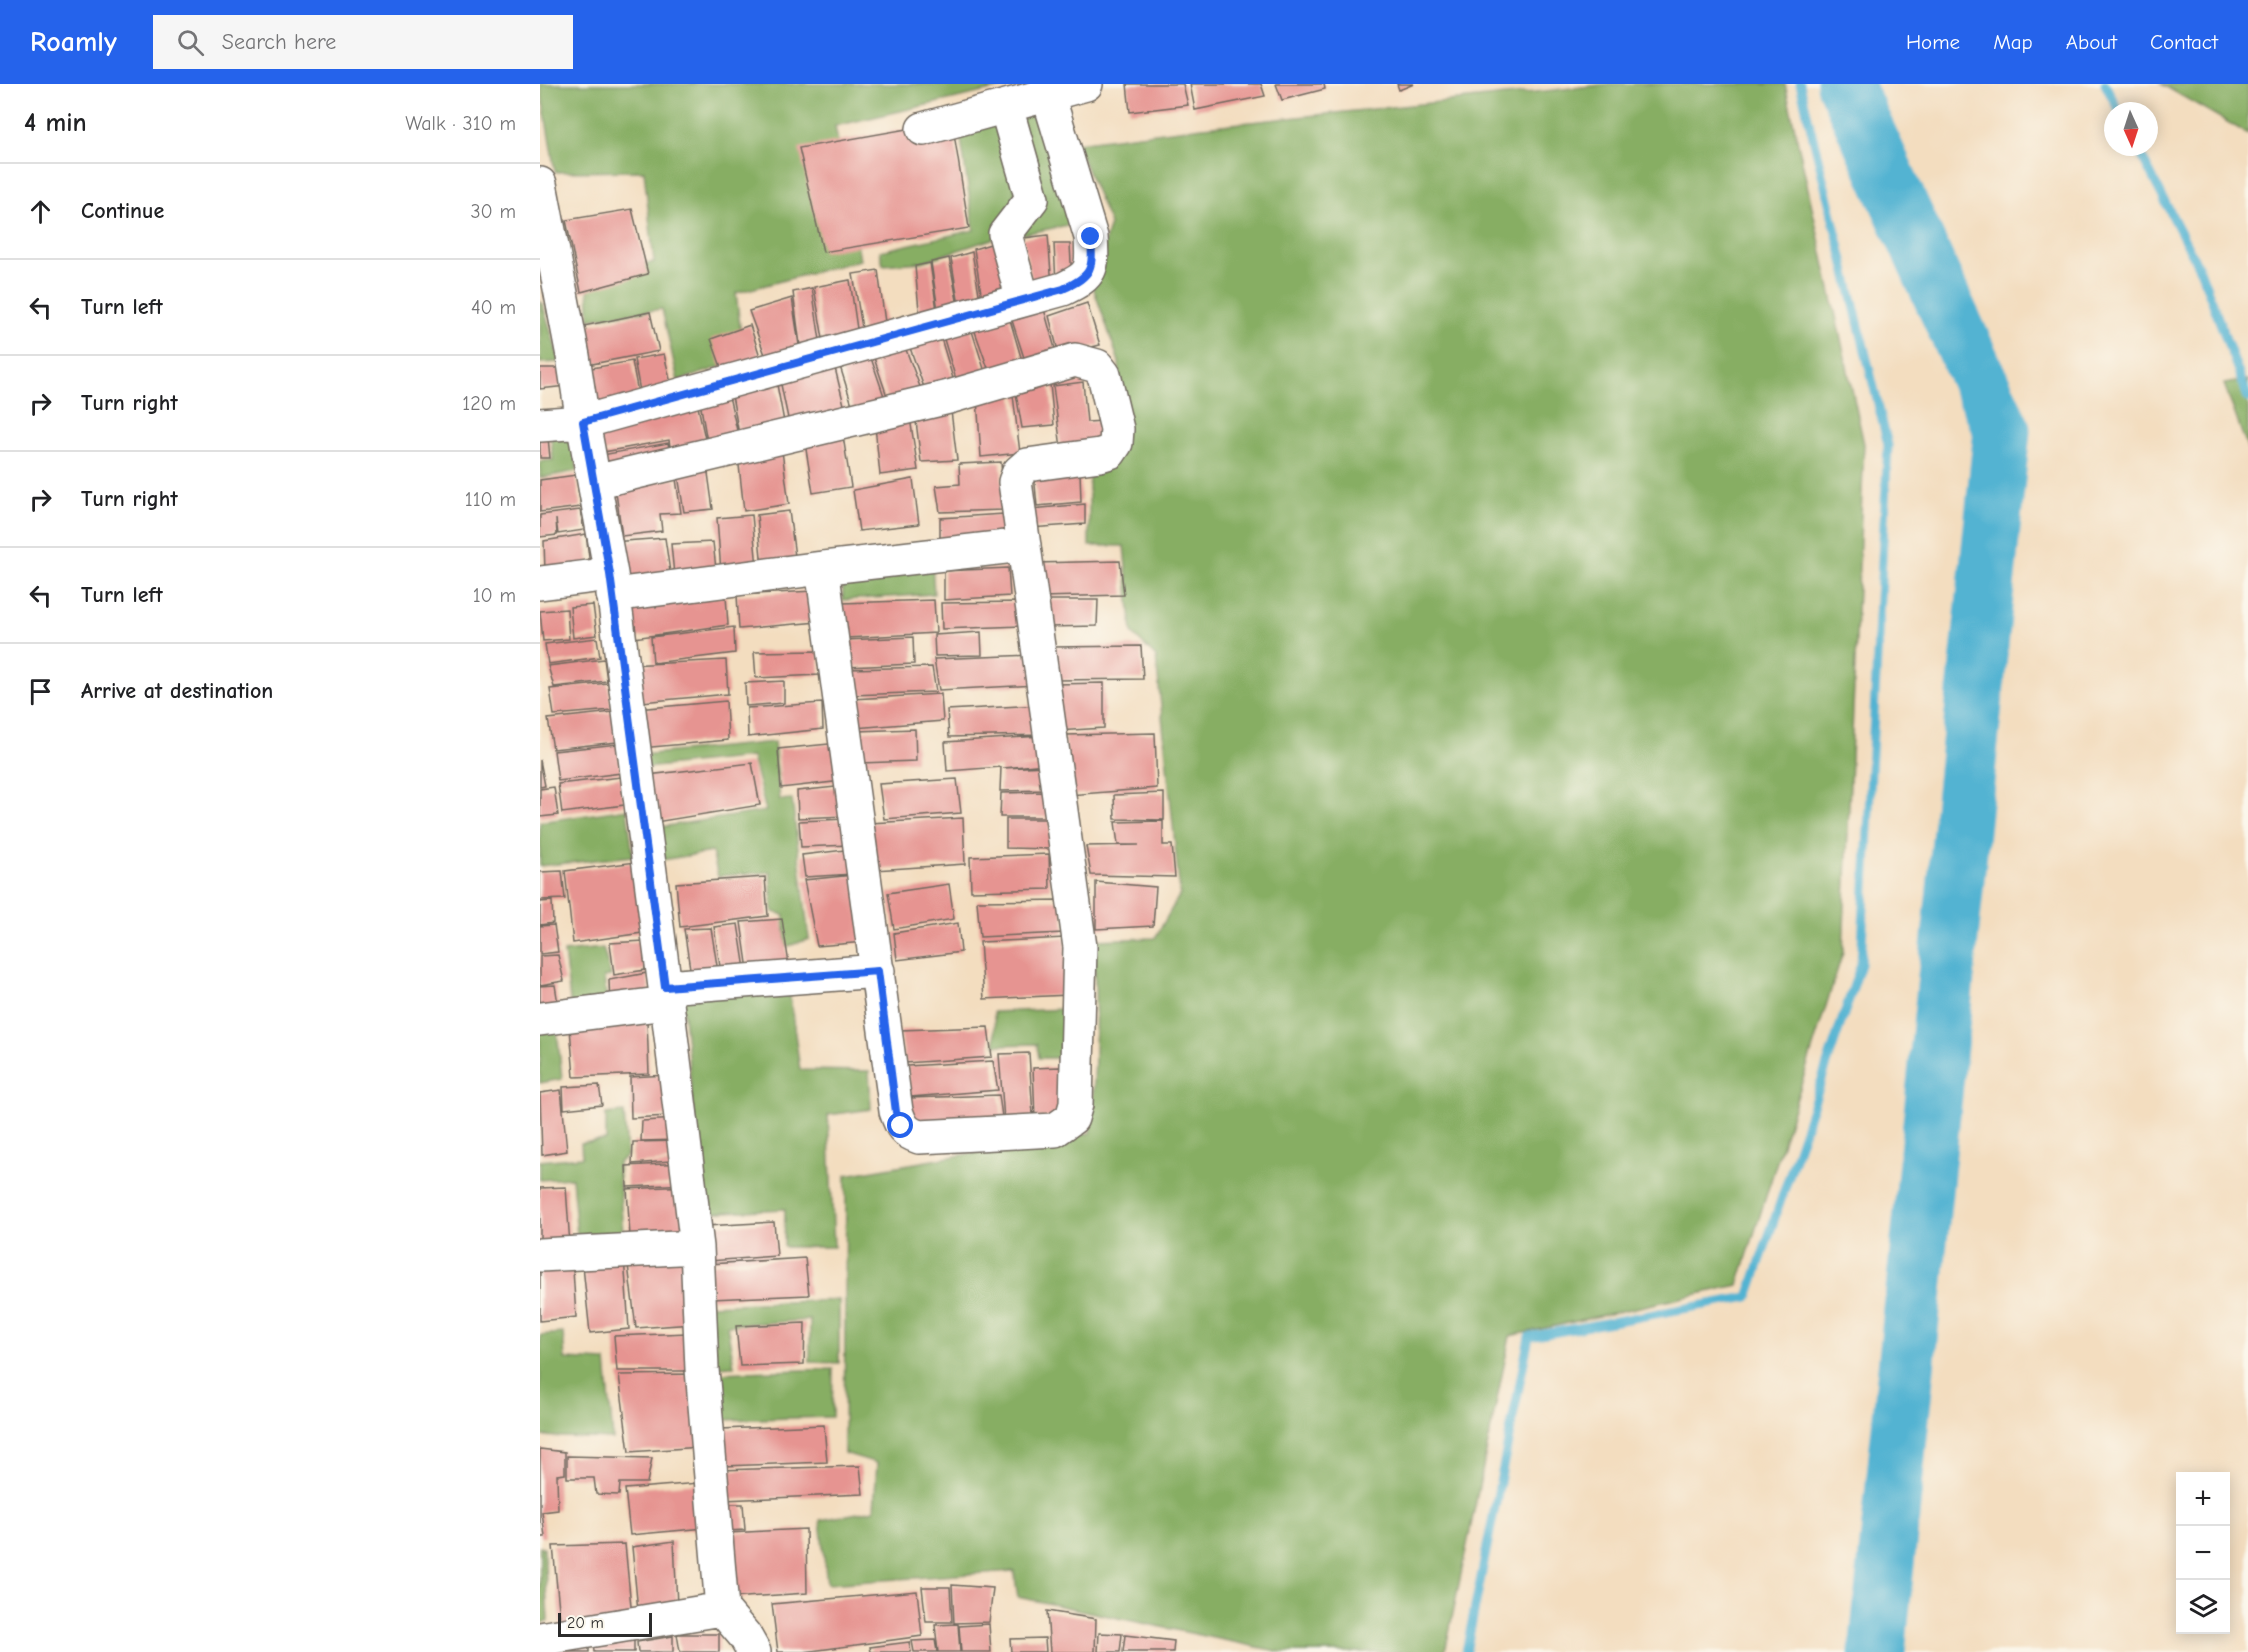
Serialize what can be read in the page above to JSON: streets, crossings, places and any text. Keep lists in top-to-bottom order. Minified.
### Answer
{"scale_bar":"20 m","north":"bottom","page":{"header":"Roamly","search":"Search here","nav":["Home","Map","About","Contact"],"heading":["4 min","Walk · 310 m"],"list":[["Continue","30 m"],["Turn left","40 m"],["Turn right","120 m"],["Turn right","110 m"],["Turn left","10 m"],"Arrive at destination"],"map_buttons":["+","−"],"scale":"20 m"}}
